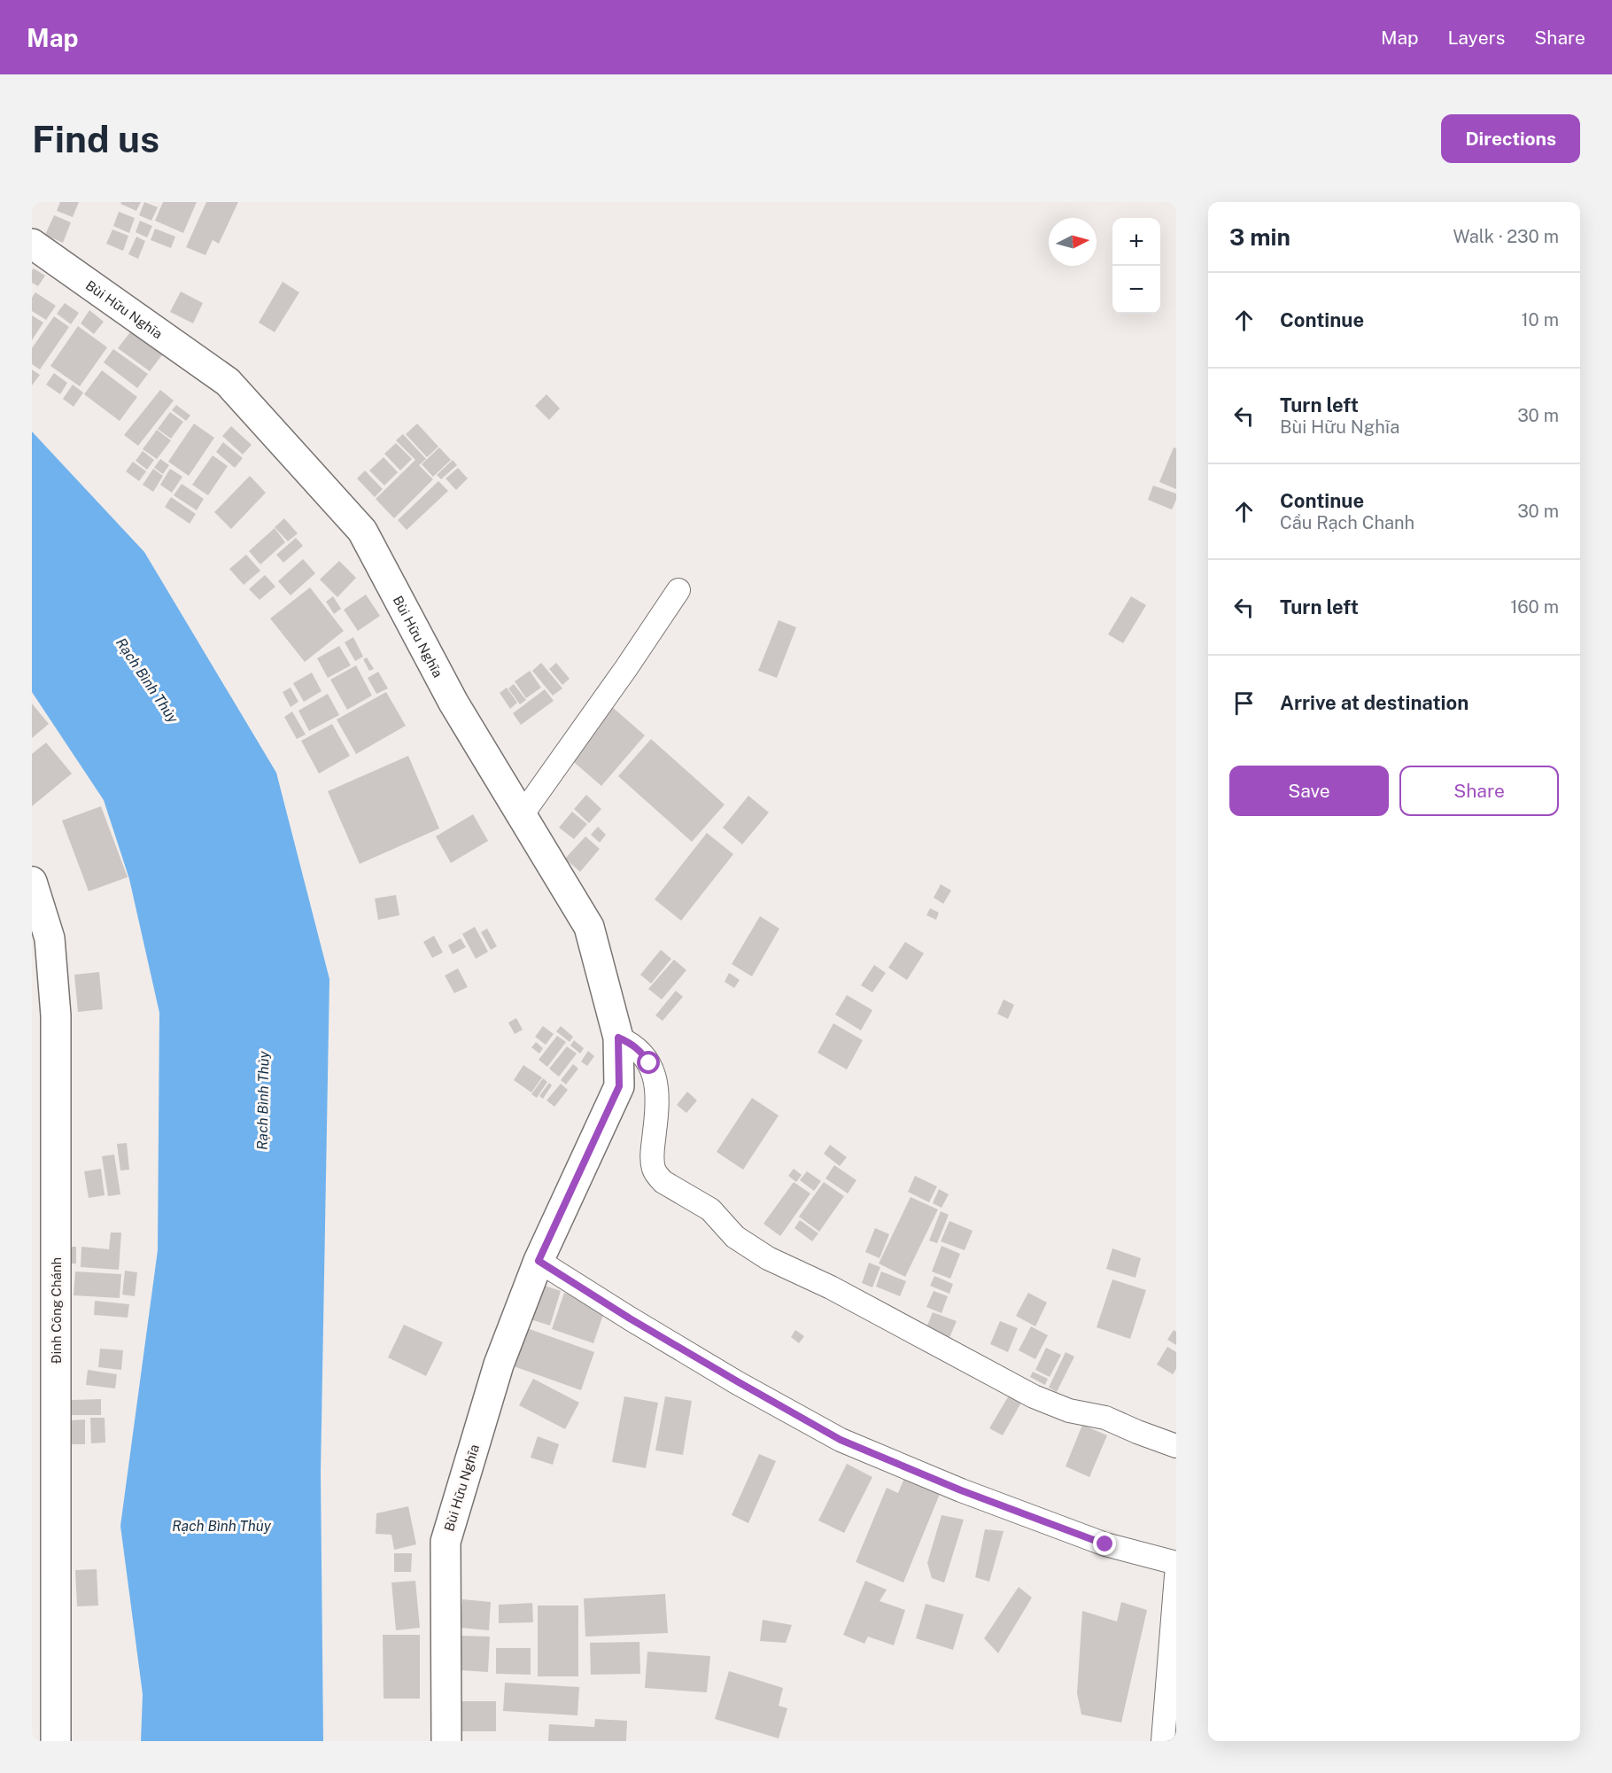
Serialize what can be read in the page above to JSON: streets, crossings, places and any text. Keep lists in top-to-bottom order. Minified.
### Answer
{"streets":{"main road":["Bùi Hữu Nghĩa","Đinh Công Chánh"]},"water":["Rạch Bình Thủy"],"north":"right","page":{"header":"Map","nav":["Map","Layers","Share"],"buttons":["Directions",["Save","Share"]],"title":"Find us","heading":["3 min","Walk · 230 m"],"map_buttons":["+","−"],"list":[["Continue","10 m"],["Turn left","Bùi Hữu Nghĩa","30 m"],["Continue","Cầu Rạch Chanh","30 m"],["Turn left","160 m"],"Arrive at destination"]}}
